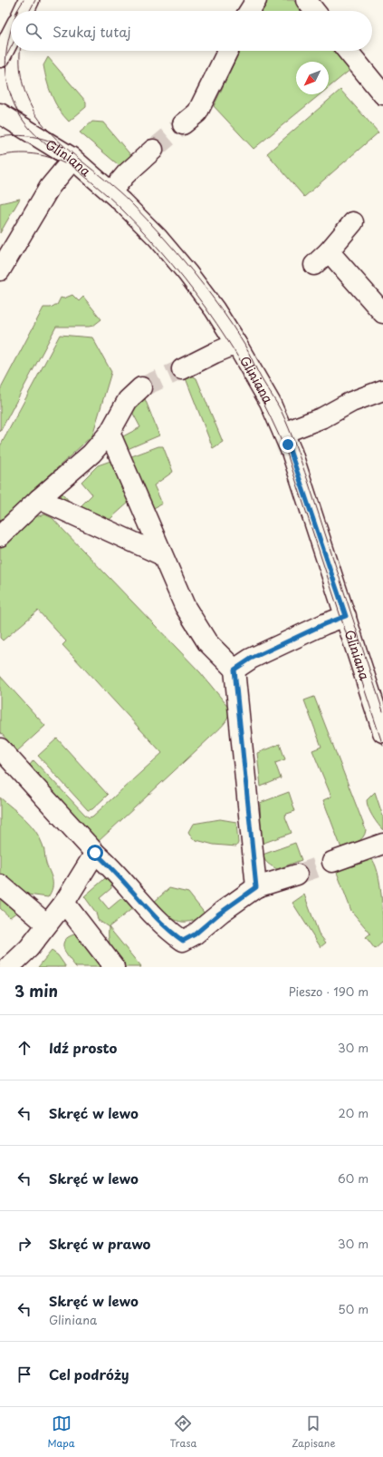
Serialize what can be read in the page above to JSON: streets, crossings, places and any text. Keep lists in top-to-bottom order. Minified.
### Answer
{"streets":{"street":["Gliniana"]},"north":"bottom left","page":{"search":"Szukaj tutaj","heading":["3 min","Pieszo · 190 m"],"list":[["Idź prosto","30 m"],["Skręć w lewo","20 m"],["Skręć w lewo","60 m"],["Skręć w prawo","30 m"],["Skręć w lewo","Gliniana","50 m"],"Cel podróży"],"nav":["Mapa","Trasa","Zapisane"]}}
